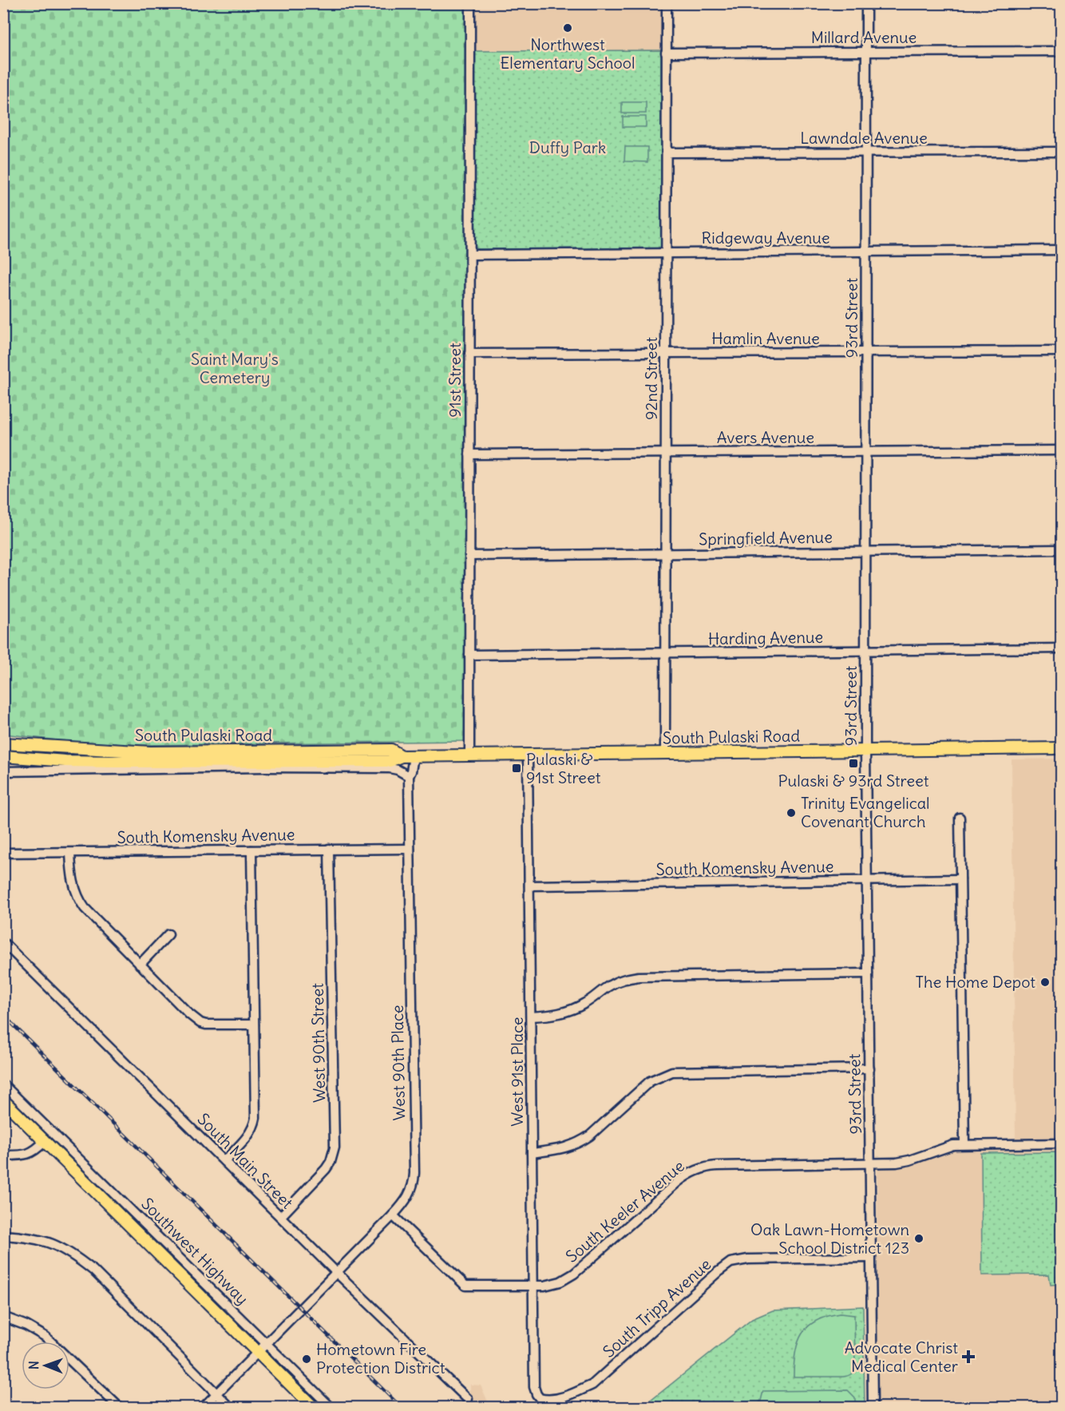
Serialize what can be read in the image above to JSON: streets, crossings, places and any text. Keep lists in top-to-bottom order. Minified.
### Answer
{"streets":{"main road":["South Pulaski Road","Southwest Highway"],"street":["Millard Avenue","Lawndale Avenue","Ridgeway Avenue","93rd Street","Hamlin Avenue","92nd Street","91st Street","Avers Avenue","Springfield Avenue","Harding Avenue","South Komensky Avenue","West 90th Street","West 90th Place","West 91st Place","South Main Street","South Keeler Avenue","South Tripp Avenue"]},"crossings":[["Millard Avenue","93rd Street"],["Millard Avenue","92nd Street"],["Lawndale Avenue","93rd Street"],["Lawndale Avenue","92nd Street"],["Ridgeway Avenue","93rd Street"],["Ridgeway Avenue","92nd Street"],["Ridgeway Avenue","91st Street"],["93rd Street","Hamlin Avenue"],["93rd Street","Avers Avenue"],["93rd Street","Springfield Avenue"],["93rd Street","Harding Avenue"],["93rd Street","South Pulaski Road"],["93rd Street","South Komensky Avenue"],["93rd Street","South Keeler Avenue"],["93rd Street","South Tripp Avenue"],["Hamlin Avenue","92nd Street"],["Hamlin Avenue","91st Street"],["92nd Street","Avers Avenue"],["92nd Street","Springfield Avenue"],["92nd Street","Harding Avenue"],["92nd Street","South Pulaski Road"],["91st Street","Avers Avenue"],["91st Street","Springfield Avenue"],["91st Street","Harding Avenue"],["91st Street","South Pulaski Road"],["South Pulaski Road","West 90th Place"],["South Pulaski Road","West 91st Place"],["South Komensky Avenue","West 90th Street"],["South Komensky Avenue","West 90th Place"],["South Komensky Avenue","West 91st Place"],["West 90th Street","South Main Street"],["West 90th Place","South Main Street"],["West 90th Place","South Keeler Avenue"],["West 90th Place","Southwest Highway"],["West 91st Place","South Keeler Avenue"],["West 91st Place","South Tripp Avenue"]],"parks":["Duffy Park","Saint Mary's Cemetery"],"places":{"other":["Northwest Elementary School","Trinity Evangelical Covenant Church","The Home Depot","Oak Lawn-Hometown School District 123","Hometown Fire Protection District"],"transit":["Pulaski & 93rd Street","Pulaski & 91st Street"],"health":["Advocate Christ Medical Center"]},"north":"left"}
